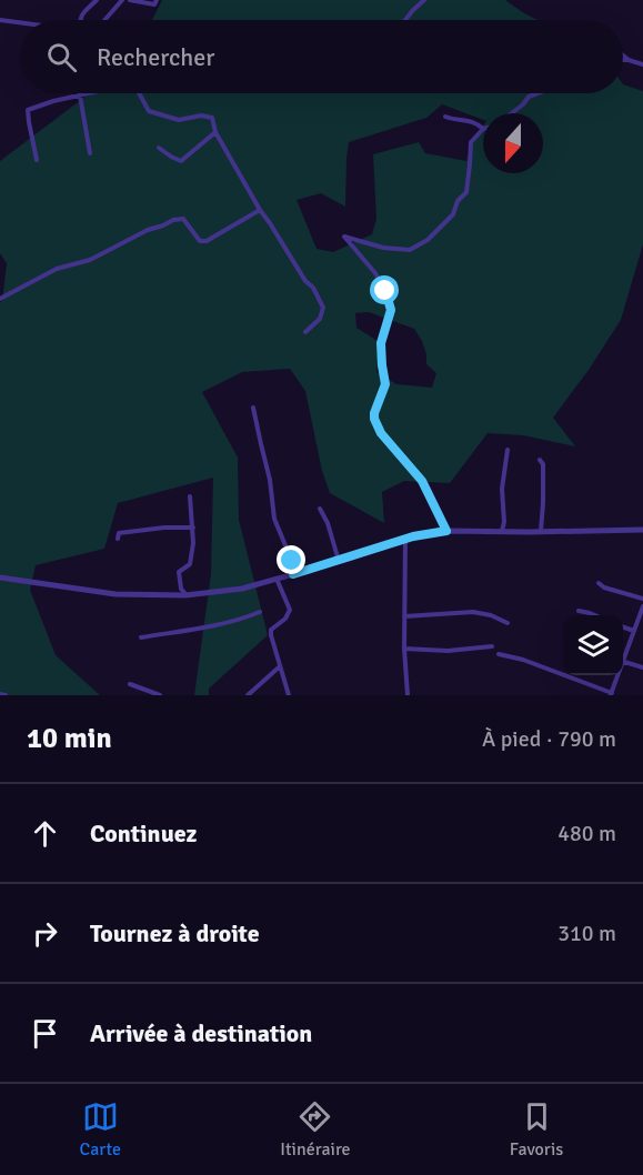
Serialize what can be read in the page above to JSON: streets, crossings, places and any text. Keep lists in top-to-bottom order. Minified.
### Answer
{"north":"bottom","page":{"search":"Rechercher","heading":["10 min","À pied · 790 m"],"list":[["Continuez","480 m"],["Tournez à droite","310 m"],"Arrivée à destination"],"nav":["Carte","Itinéraire","Favoris"]}}
